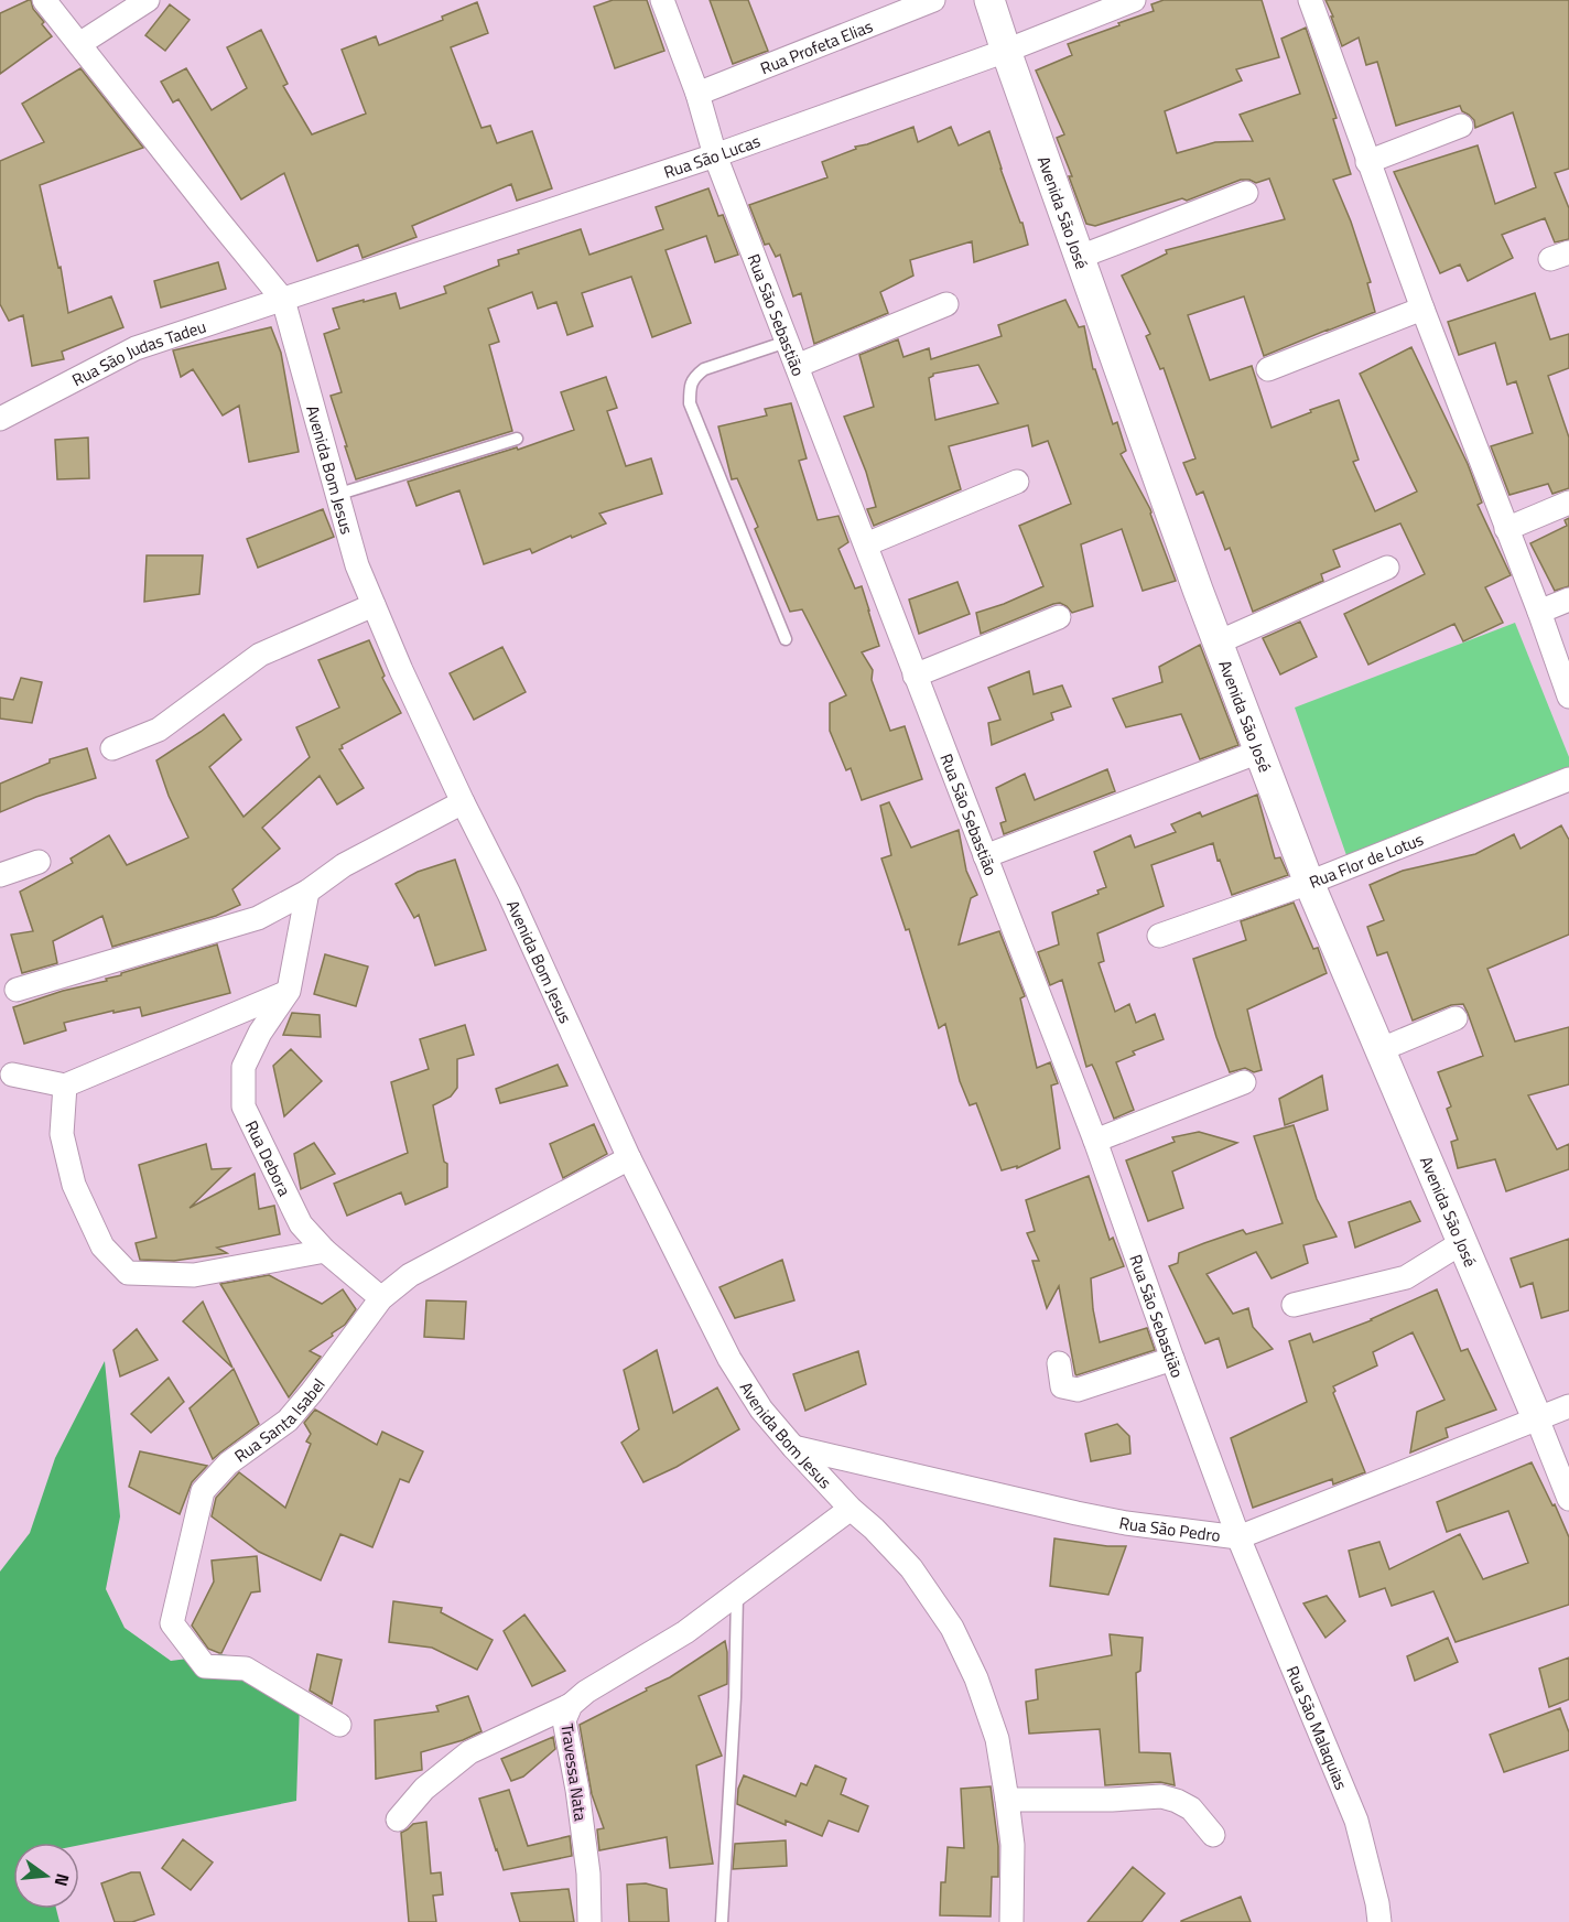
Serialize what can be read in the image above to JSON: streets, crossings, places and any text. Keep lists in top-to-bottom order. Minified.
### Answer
{"streets":{"street":["Rua Profeta Elias","Rua São Lucas","Avenida São José","Rua São Sebastião","Rua São Judas Tadeu","Avenida Bom Jesus","Rua Flor de Lotus","Rua Debora","Rua Santa Isabel","Rua São Pedro","Rua São Malaquias","Travessa Nata"]},"crossings":[["Rua Profeta Elias","Rua São Sebastião"],["Rua São Lucas","Avenida São José"],["Rua São Lucas","Rua São Sebastião"],["Rua São Lucas","Rua São Judas Tadeu"],["Rua São Lucas","Avenida Bom Jesus"],["Avenida São José","Rua Flor de Lotus"],["Avenida São José","Rua São Pedro"],["Rua São Sebastião","Rua São Pedro"],["Rua São Sebastião","Rua São Malaquias"],["Rua São Judas Tadeu","Avenida Bom Jesus"],["Avenida Bom Jesus","Rua Santa Isabel"],["Avenida Bom Jesus","Rua São Pedro"],["Avenida Bom Jesus","Travessa Nata"],["Rua Debora","Rua Santa Isabel"],["Rua São Pedro","Rua São Malaquias"]],"north":"right"}
